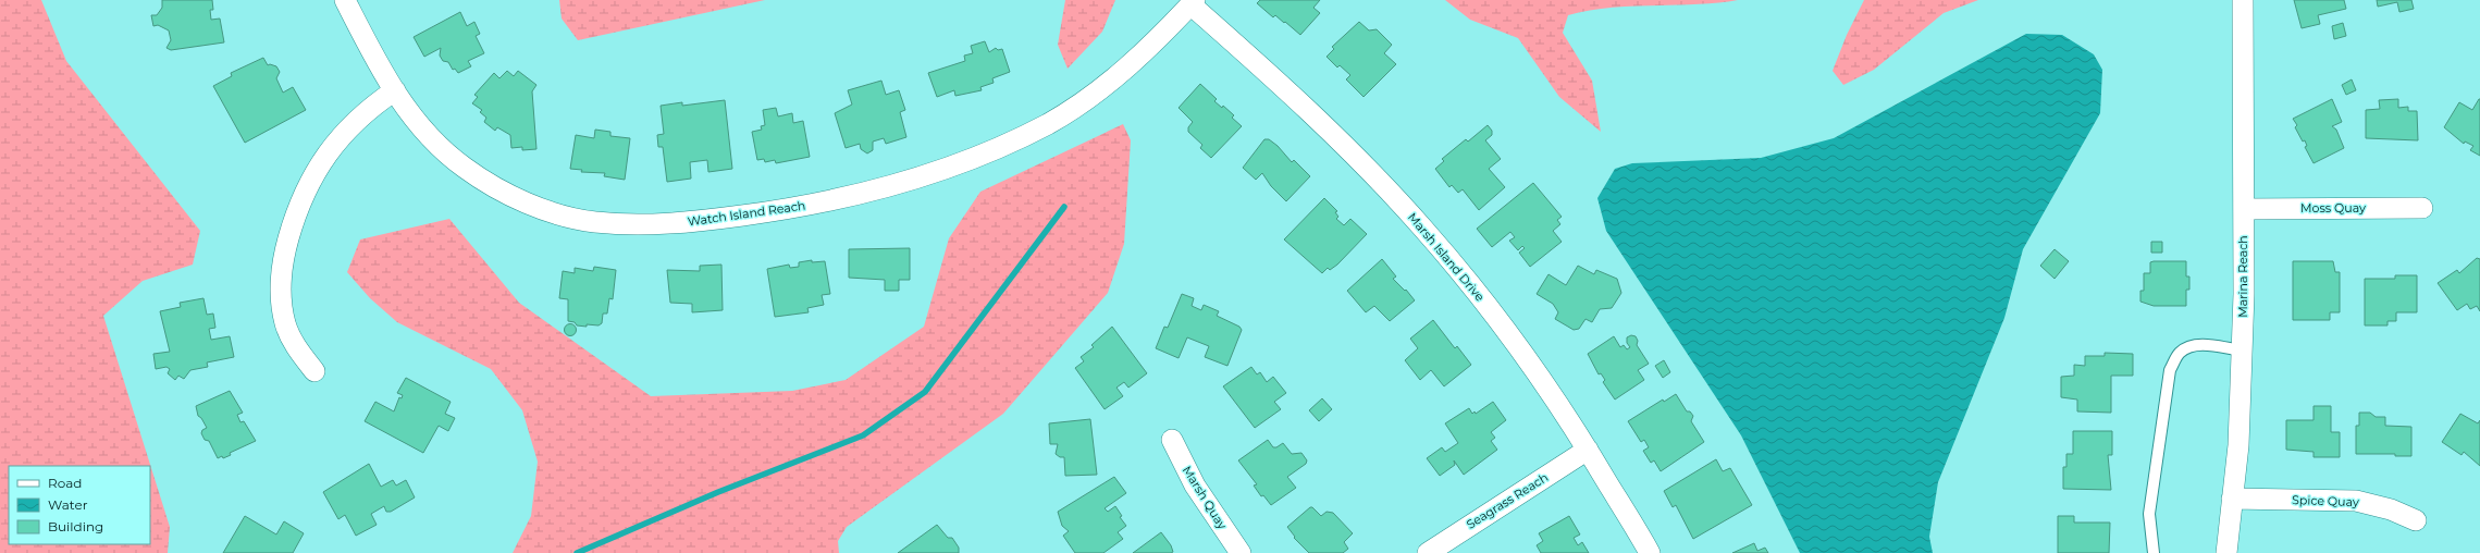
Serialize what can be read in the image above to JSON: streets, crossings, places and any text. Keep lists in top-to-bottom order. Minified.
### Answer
{"streets":{"street":["Moss Quay","Watch Island Reach","Marsh Island Drive","Marina Reach","Marsh Quay","Seagrass Reach","Spice Quay"]},"crossings":[["Moss Quay","Marina Reach"],["Watch Island Reach","Marsh Island Drive"],["Marsh Island Drive","Seagrass Reach"],["Marina Reach","Spice Quay"]],"legend":["Road","Water","Building"]}
